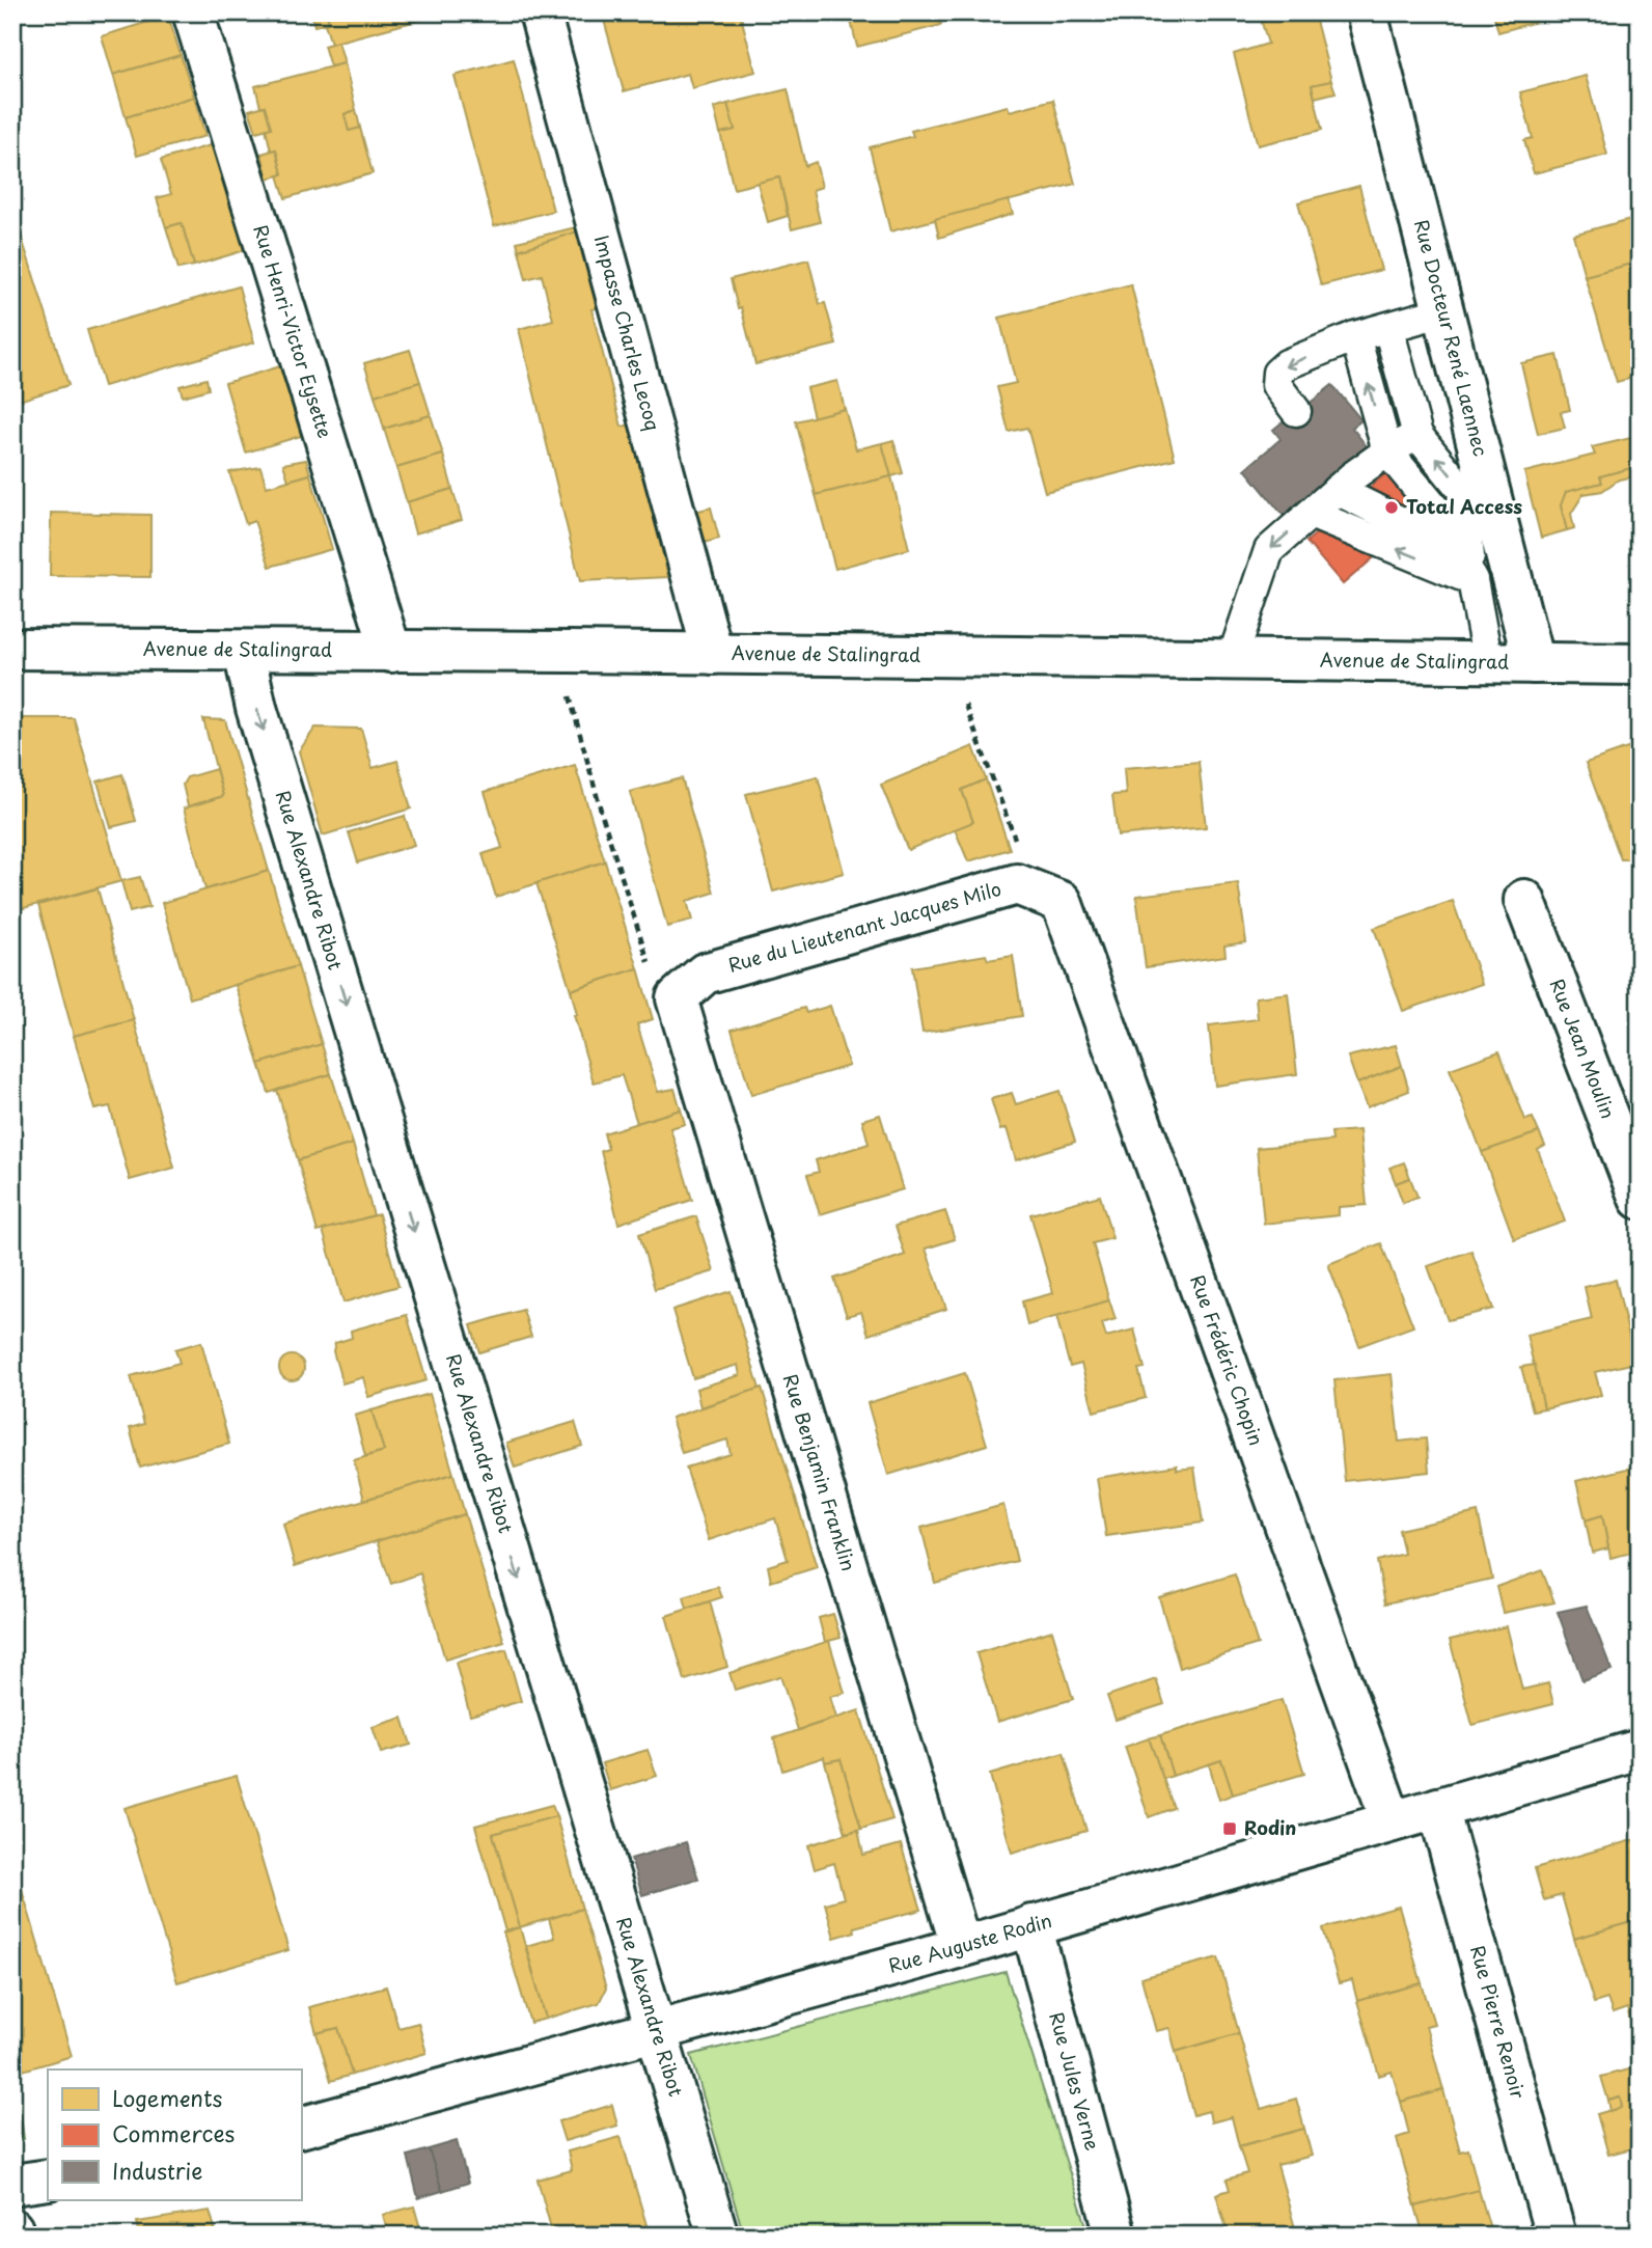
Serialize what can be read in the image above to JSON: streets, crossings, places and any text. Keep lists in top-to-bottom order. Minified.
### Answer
{"streets":{"street":["Rue Henri-Victor Eysette","Impasse Charles Lecoq","Rue Docteur René Laennec","Avenue de Stalingrad","Rue Alexandre Ribot","Rue du Lieutenant Jacques Milo","Rue Jean Moulin","Rue Frédéric Chopin","Rue Benjamin Franklin","Rue Auguste Rodin","Rue Pierre Renoir","Rue Jules Verne"]},"crossings":[["Rue Henri-Victor Eysette","Avenue de Stalingrad"],["Impasse Charles Lecoq","Avenue de Stalingrad"],["Rue Docteur René Laennec","Avenue de Stalingrad"],["Avenue de Stalingrad","Rue Alexandre Ribot"],["Rue Alexandre Ribot","Rue Auguste Rodin"],["Rue du Lieutenant Jacques Milo","Rue Frédéric Chopin"],["Rue du Lieutenant Jacques Milo","Rue Benjamin Franklin"],["Rue Frédéric Chopin","Rue Auguste Rodin"],["Rue Benjamin Franklin","Rue Auguste Rodin"],["Rue Auguste Rodin","Rue Pierre Renoir"],["Rue Auguste Rodin","Rue Jules Verne"]],"one_way":["Rue Alexandre Ribot"],"places":{"other":["Total Access"],"transit":["Rodin"]},"legend":["Logements","Commerces","Industrie"]}
